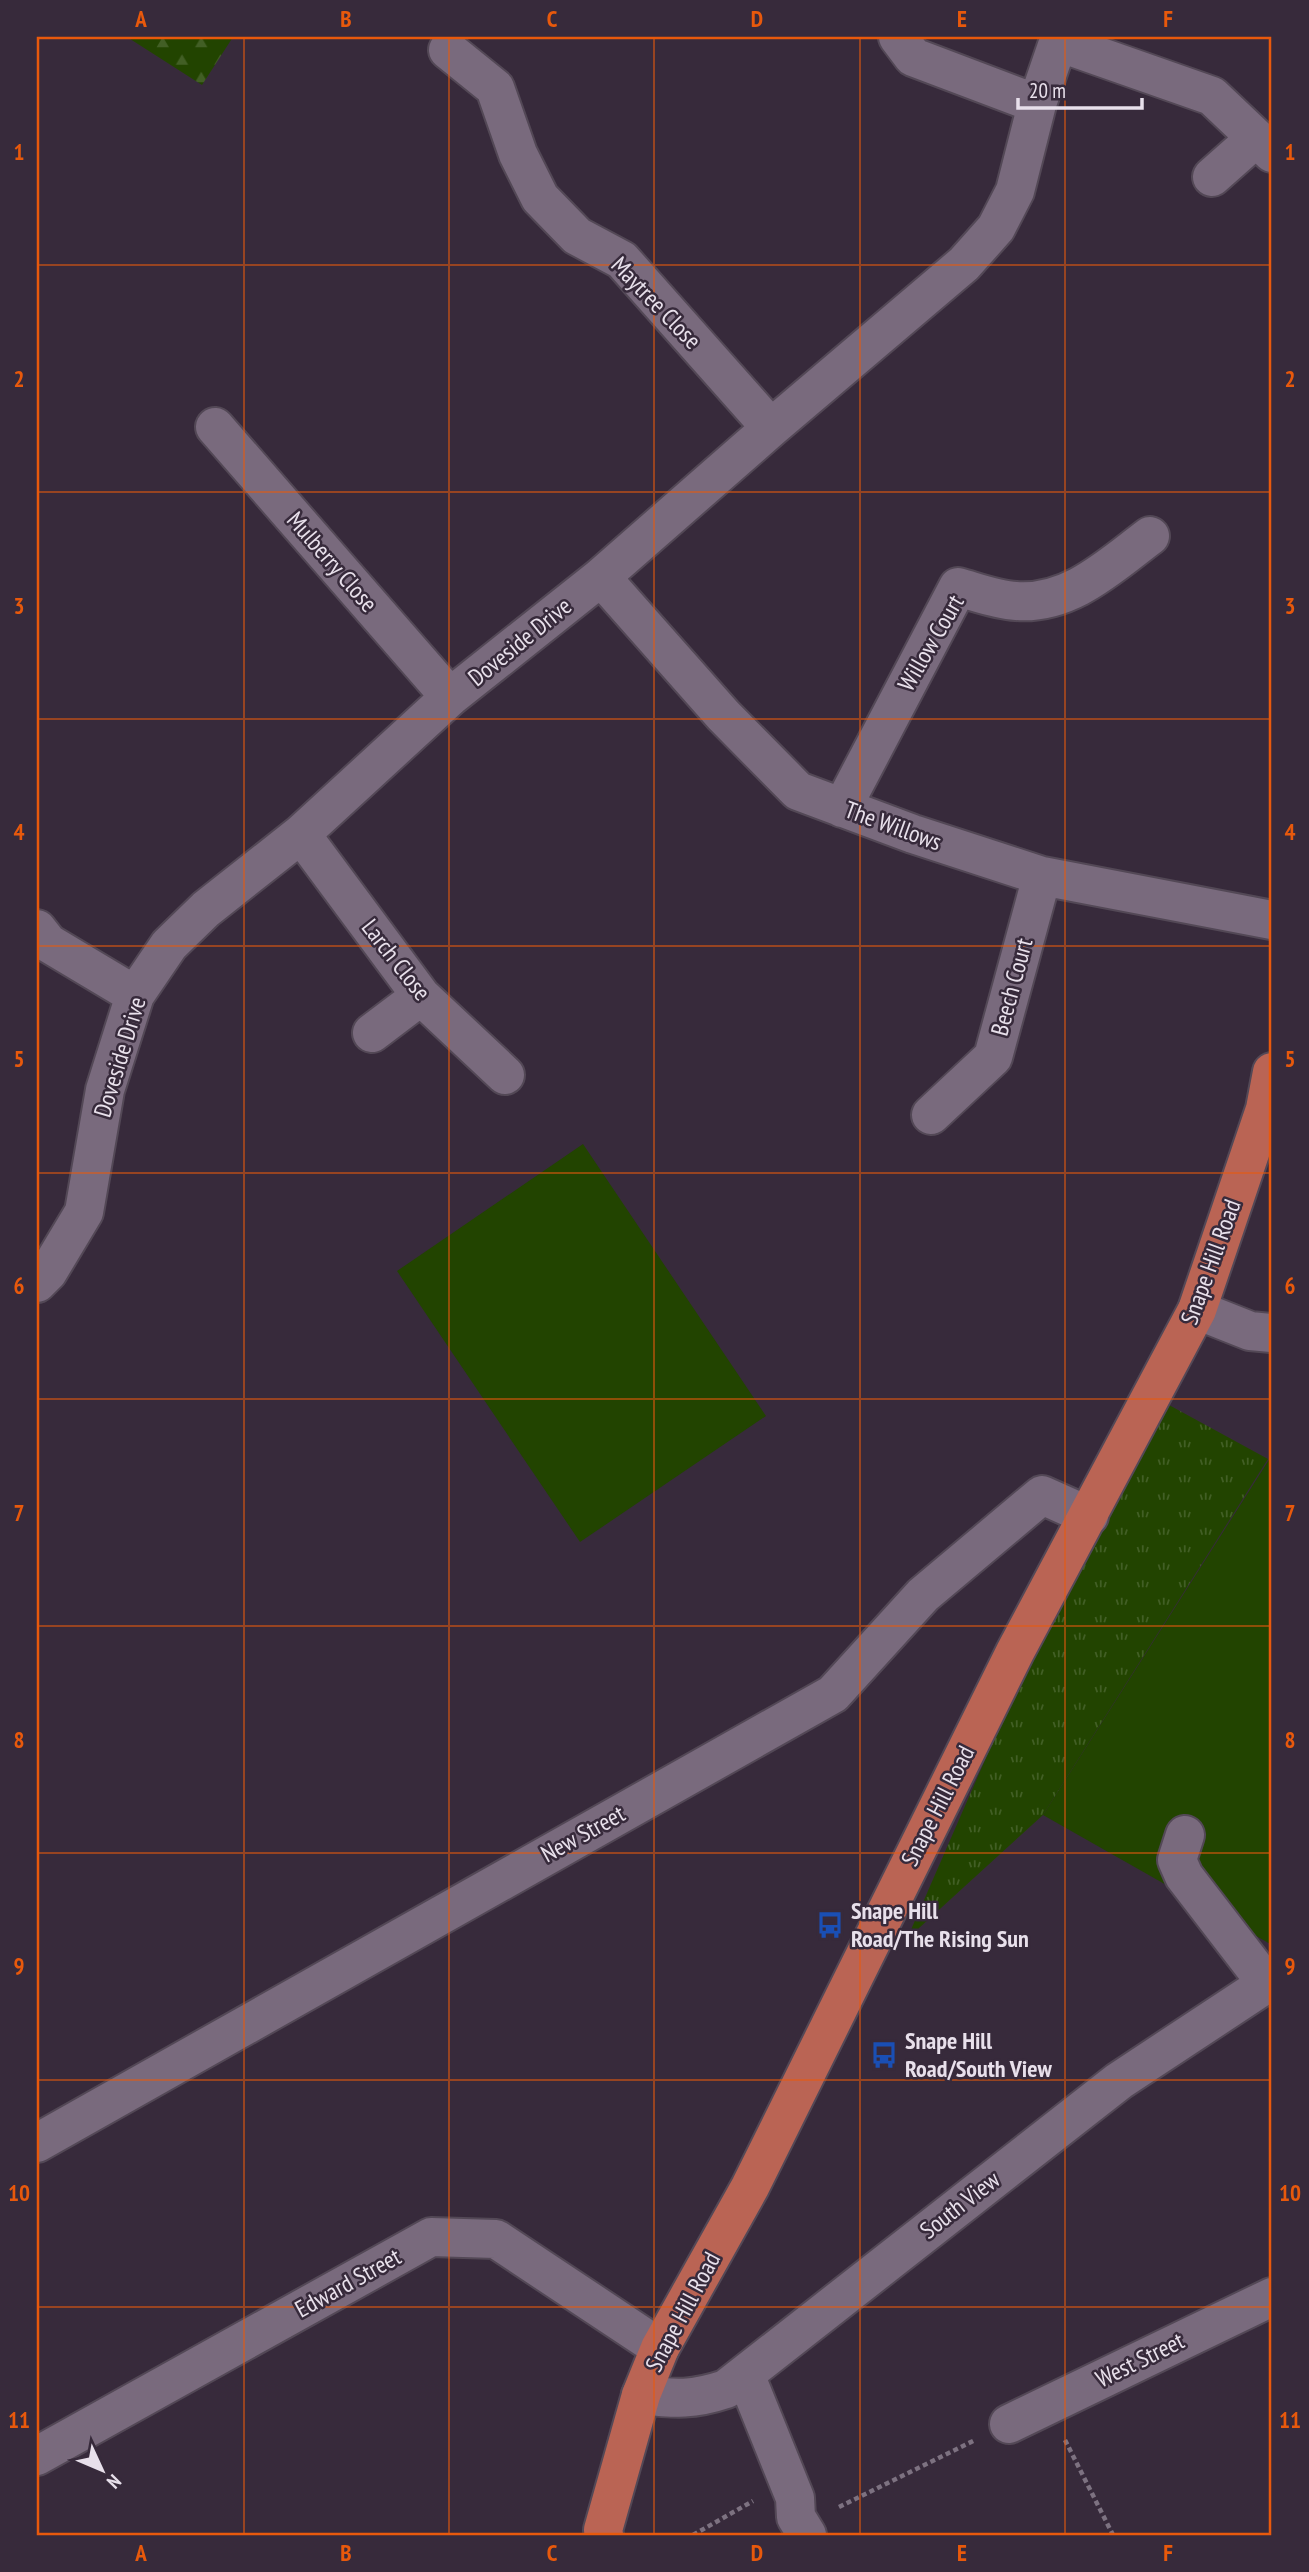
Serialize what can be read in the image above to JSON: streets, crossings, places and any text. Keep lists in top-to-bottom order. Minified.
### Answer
{"streets":{"main road":["Snape Hill Road"],"street":["Maytree Close","Mulberry Close","Doveside Drive","Willow Court","The Willows","Larch Close","Beech Court","New Street","South View","Edward Street","West Street"]},"crossings":[["Maytree Close","Doveside Drive"],["Mulberry Close","Doveside Drive"],["Doveside Drive","The Willows"],["Doveside Drive","Larch Close"],["Willow Court","The Willows"],["The Willows","Beech Court"],["Snape Hill Road","New Street"],["Snape Hill Road","South View"],["Snape Hill Road","Edward Street"]],"places":{"bus stop":["Snape Hill Road/The Rising Sun","Snape Hill Road/South View"]},"scale_bar":"20 m","north":"bottom right","grid":{"columns":["A","B","C","D","E","F"],"rows":["1","2","3","4","5","6","7","8","9","10","11"]}}
